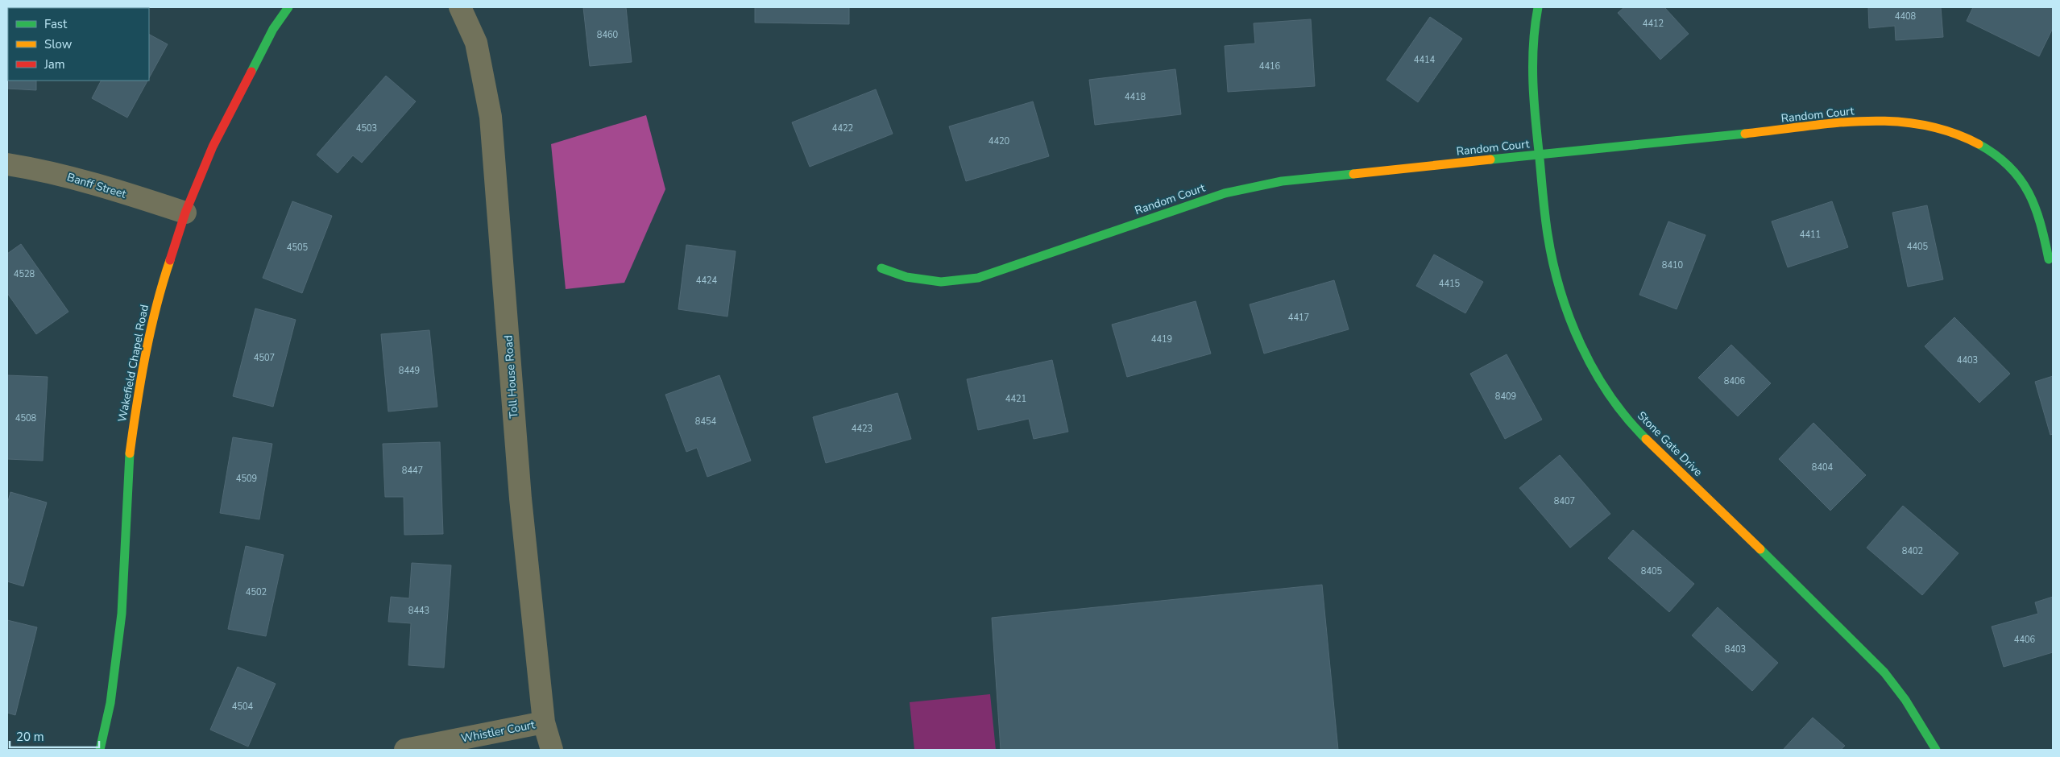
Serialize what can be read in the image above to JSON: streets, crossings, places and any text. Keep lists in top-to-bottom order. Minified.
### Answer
{"streets":{"street":["Random Court","Banff Street","Wakefield Chapel Road","Toll House Road","Stone Gate Drive","Whistler Court"]},"crossings":[["Random Court","Stone Gate Drive"],["Banff Street","Wakefield Chapel Road"],["Toll House Road","Whistler Court"]],"house_numbers":["4408","4412","8460","4414","4416","4418","4503","4422","4420","4411","4405","4505","8410","4528","4424","4415","4417","4419","4507","4403","8449","8406","8409","4421","4508","8454","4423","8404","8447","4509","8407","8402","8405","4502","8443","4406","8403","4504"],"legend":["Fast","Slow","Jam"],"scale_bar":"20 m"}
